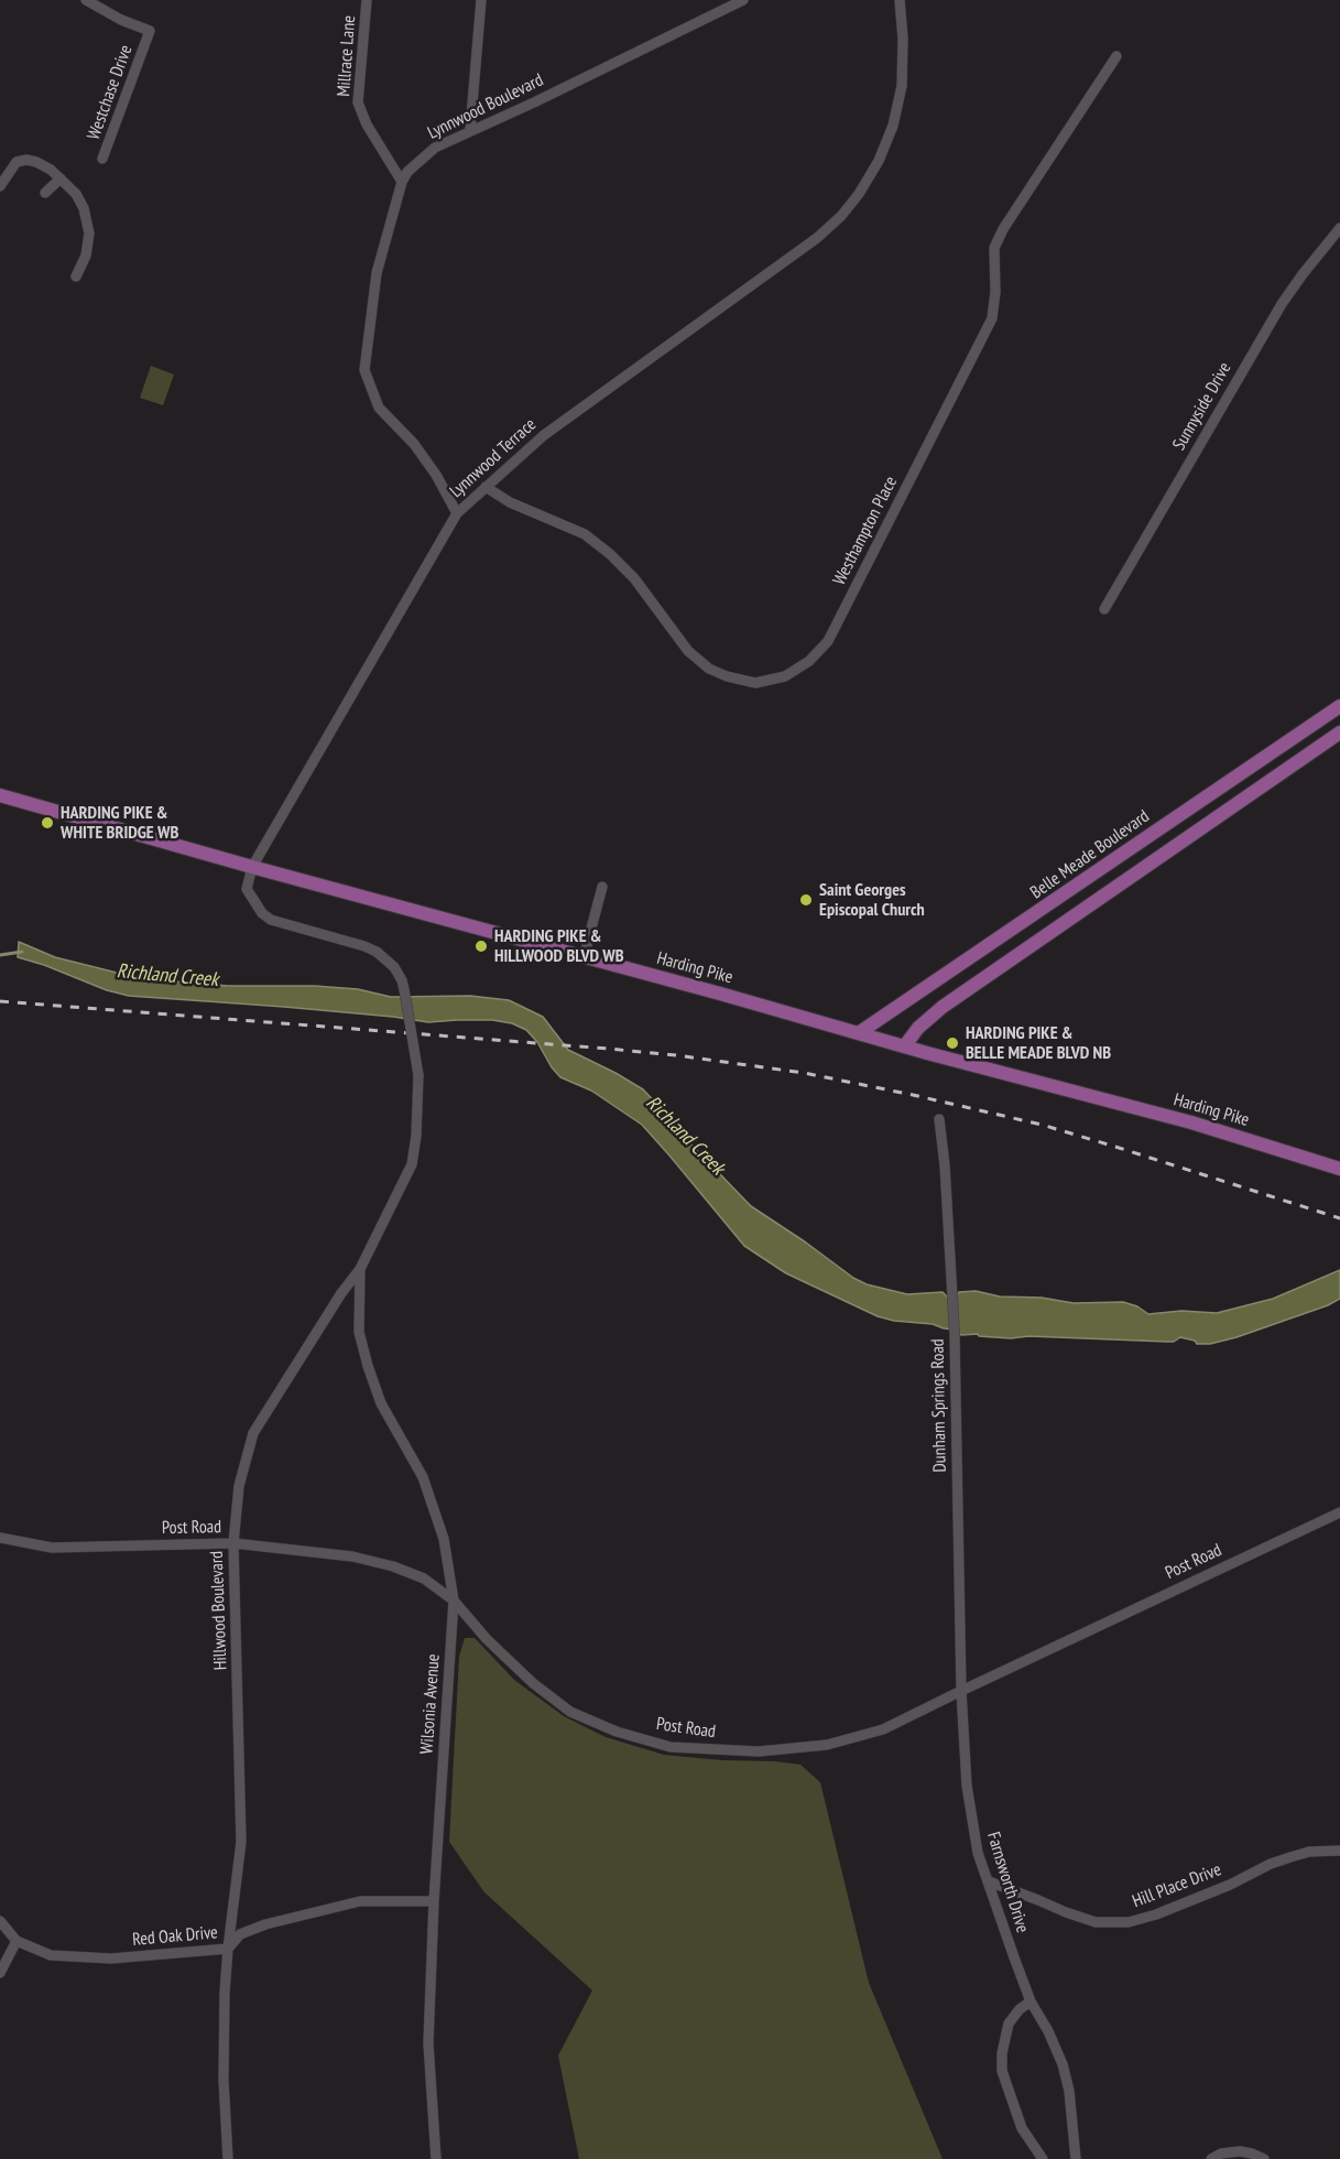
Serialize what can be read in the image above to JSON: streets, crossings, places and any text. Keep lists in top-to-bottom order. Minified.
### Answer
{"streets":{"main road":["Belle Meade Boulevard","Harding Pike"],"street":["Millrace Lane","Westchase Drive","Lynnwood Boulevard","Sunnyside Drive","Lynnwood Terrace","Westhampton Place","Dunham Springs Road","Post Road","Hillwood Boulevard","Wilsonia Avenue","Farnsworth Drive","Hill Place Drive","Red Oak Drive"]},"crossings":[["Millrace Lane","Lynnwood Boulevard"],["Lynnwood Boulevard","Lynnwood Terrace"],["Lynnwood Terrace","Westhampton Place"],["Lynnwood Terrace","Harding Pike"],["Lynnwood Terrace","Hillwood Boulevard"],["Belle Meade Boulevard","Harding Pike"],["Dunham Springs Road","Post Road"],["Dunham Springs Road","Farnsworth Drive"],["Post Road","Hillwood Boulevard"],["Post Road","Wilsonia Avenue"],["Post Road","Farnsworth Drive"],["Hillwood Boulevard","Wilsonia Avenue"],["Hillwood Boulevard","Red Oak Drive"],["Wilsonia Avenue","Red Oak Drive"],["Farnsworth Drive","Hill Place Drive"]],"water":["Richland Creek"],"places":["HARDING PIKE & WHITE BRIDGE WB","Saint Georges Episcopal Church","HARDING PIKE & HILLWOOD BLVD WB","HARDING PIKE & BELLE MEADE BLVD NB"]}
